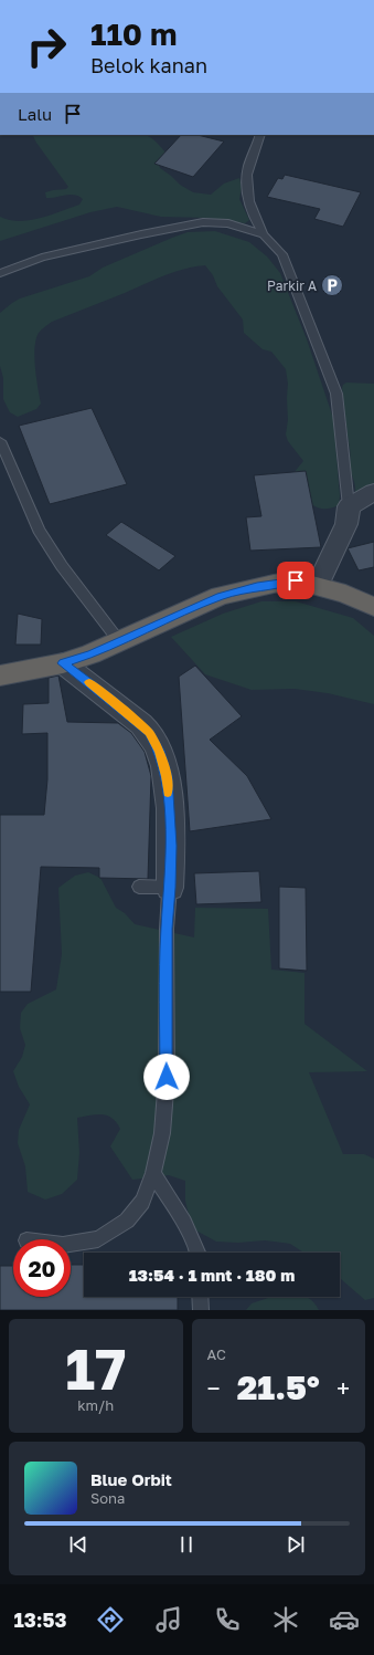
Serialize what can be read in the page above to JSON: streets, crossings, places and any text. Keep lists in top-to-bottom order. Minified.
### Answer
{"places":{"parking":["Parkir A"]},"page":{"turn":["110 m","Belok kanan"],"then":"Lalu","limit":"20","trip":"13:54 · 1 mnt · 180 m","tile":[["17","km/h"],"AC"],"heat":["−","21.5°","+"],"song":["Blue Orbit","Sona"],"tabs":"13:53"}}
